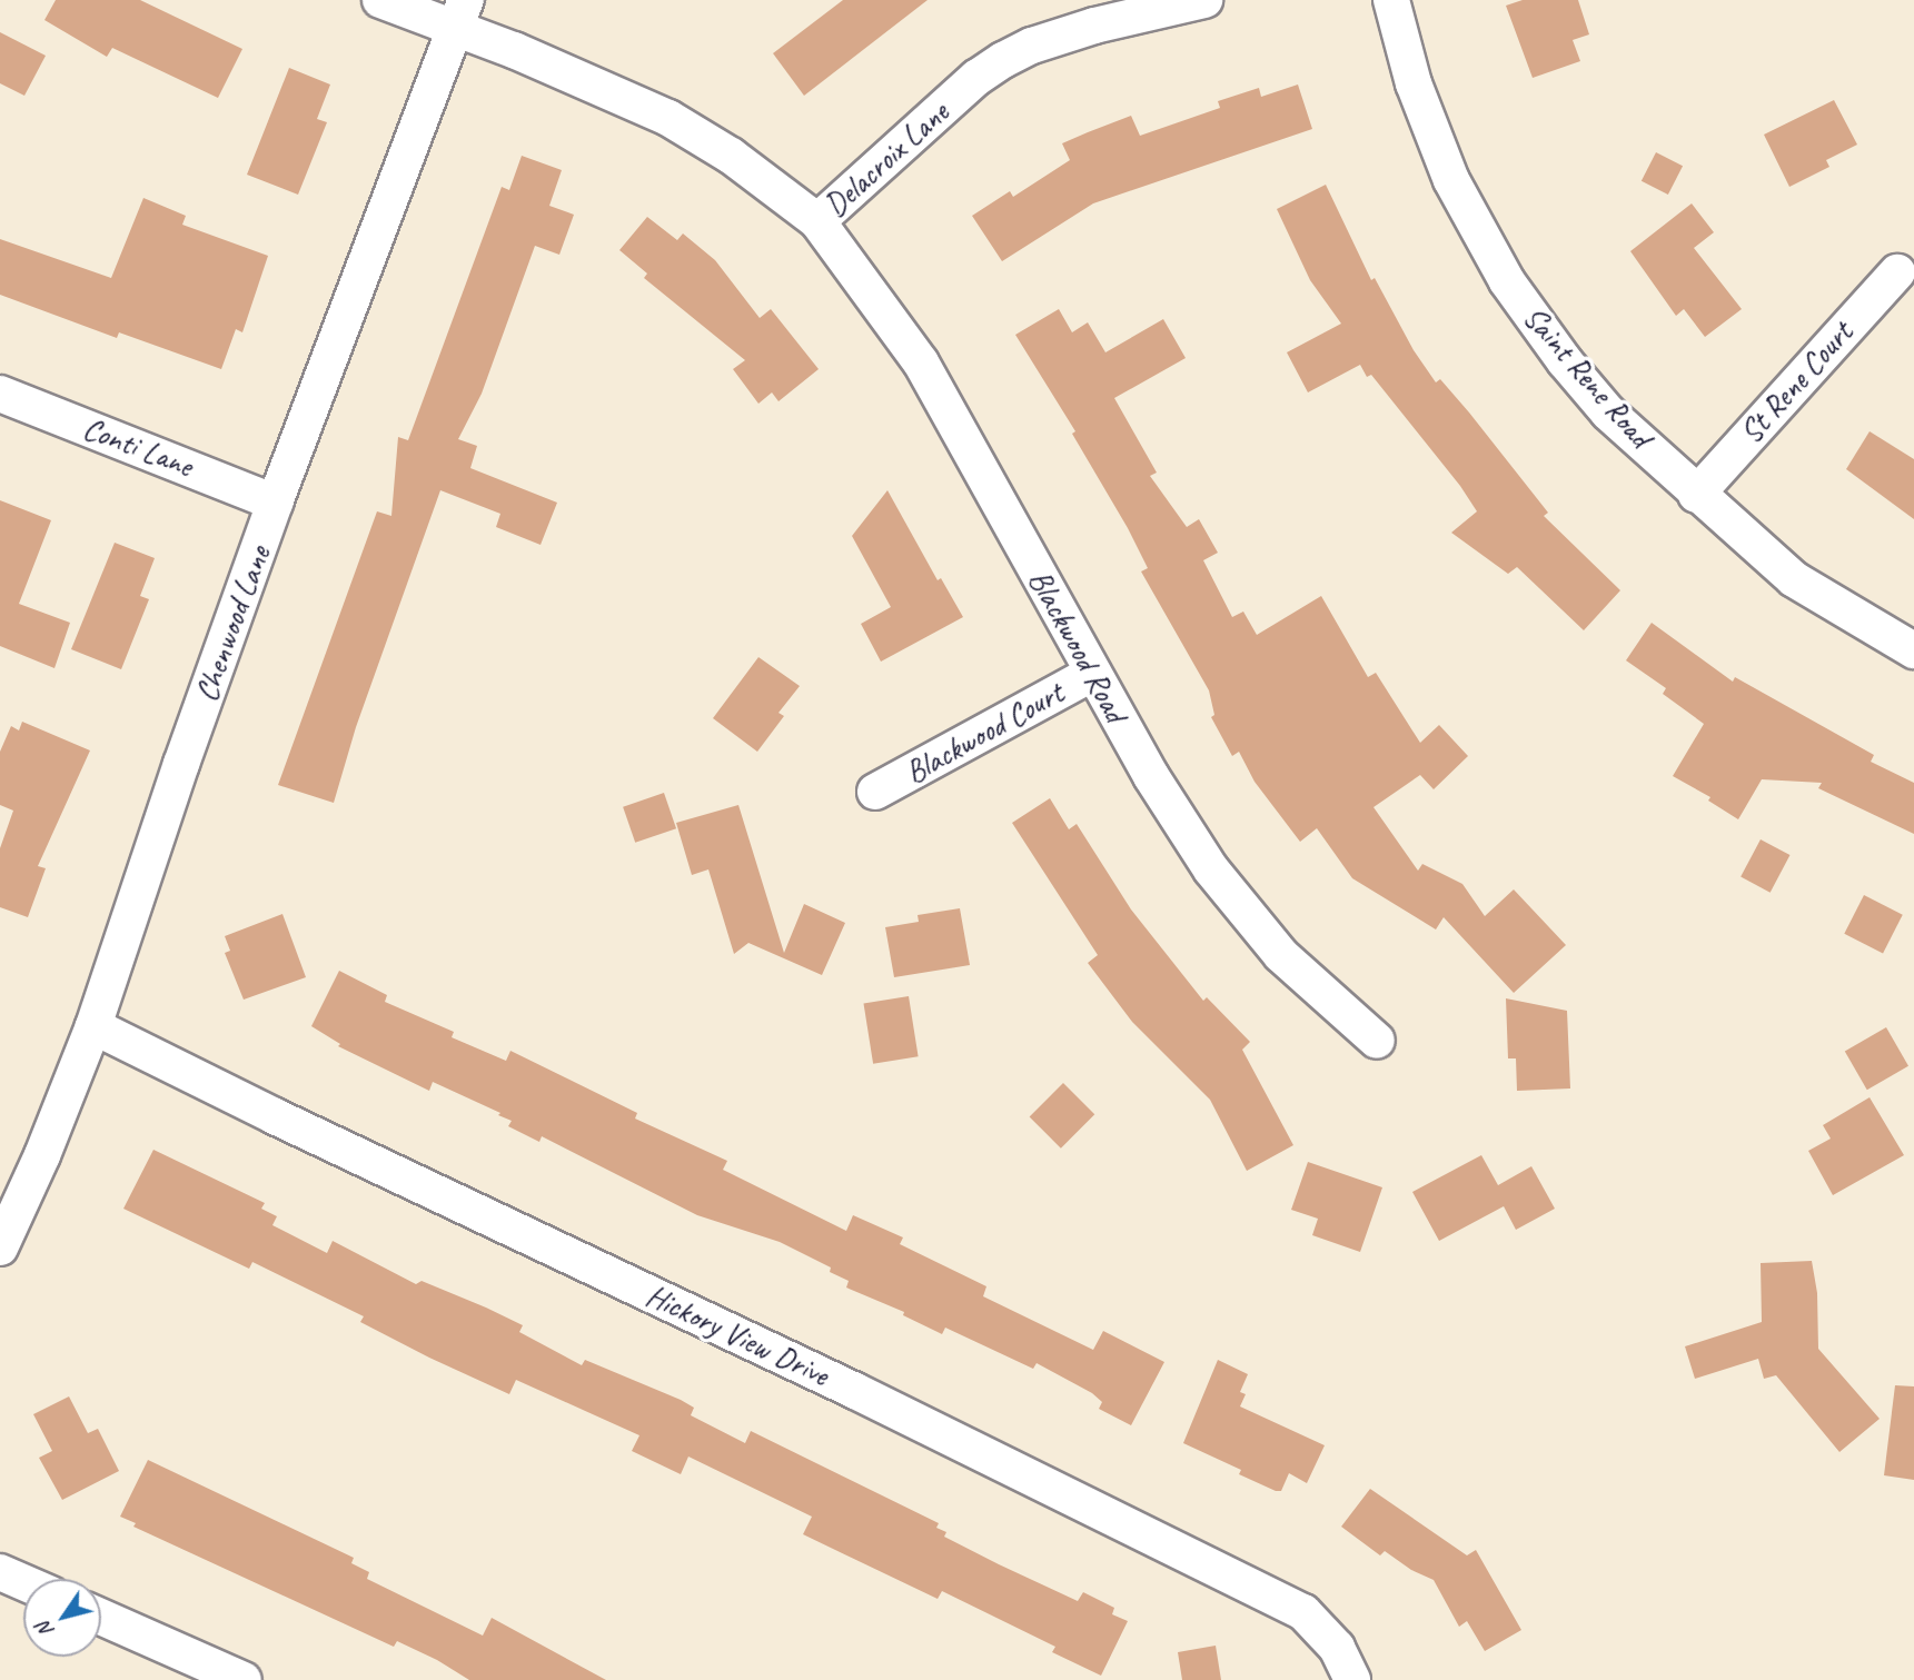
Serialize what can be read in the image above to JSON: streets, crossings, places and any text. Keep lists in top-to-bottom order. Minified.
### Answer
{"streets":{"street":["Delacroix Lane","Saint Rene Road","St Rene Court","Conti Lane","Chenwood Lane","Blackwood Road","Blackwood Court","Hickory View Drive"]},"crossings":[["Delacroix Lane","Chenwood Lane"],["Delacroix Lane","Blackwood Road"],["Saint Rene Road","St Rene Court"],["Conti Lane","Chenwood Lane"],["Chenwood Lane","Hickory View Drive"],["Blackwood Road","Blackwood Court"]],"north":"bottom left"}
